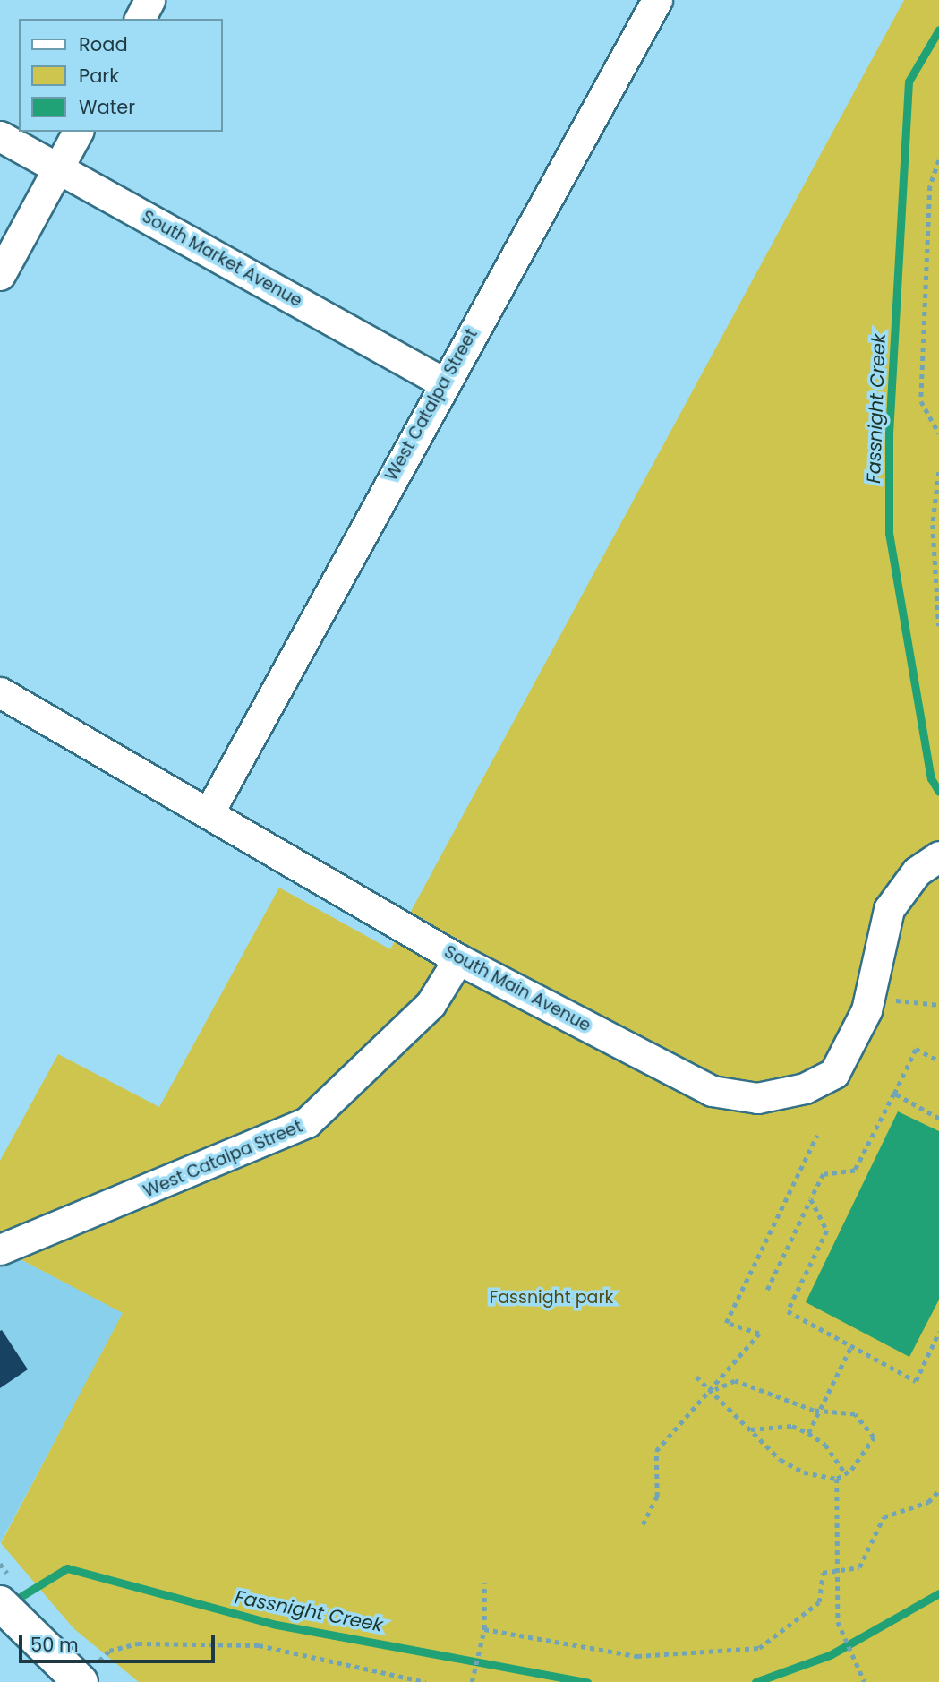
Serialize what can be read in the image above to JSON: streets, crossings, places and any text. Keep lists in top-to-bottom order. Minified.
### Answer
{"streets":{"street":["South Market Avenue","West Catalpa Street","South Main Avenue"]},"crossings":[["South Market Avenue","West Catalpa Street"],["West Catalpa Street","South Main Avenue"]],"water":["Fassnight Creek"],"parks":["Fassnight park"],"legend":["Road","Park","Water"],"scale_bar":"50 m"}
